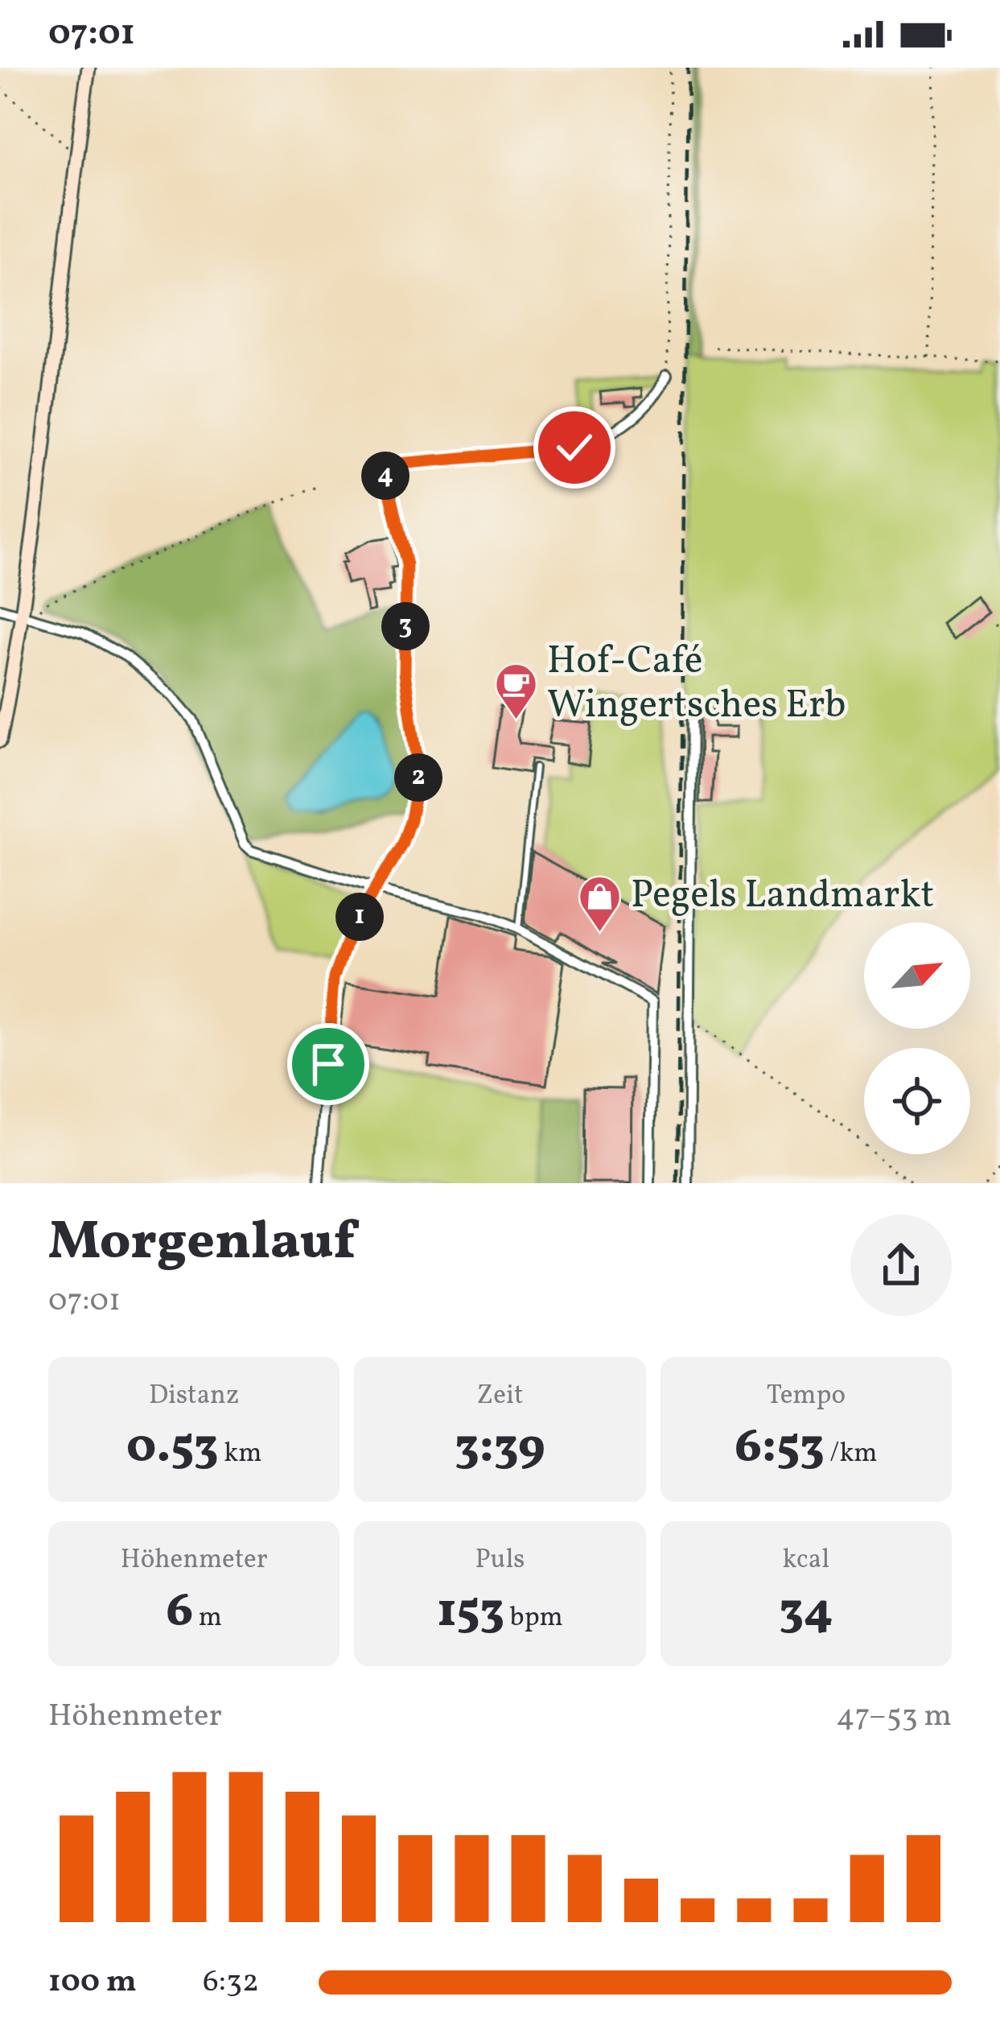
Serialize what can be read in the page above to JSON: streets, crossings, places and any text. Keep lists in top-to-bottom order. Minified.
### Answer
{"places":{"cafe":["Hof-Café Wingertsches Erb"],"shop":["Pegels Landmarkt"]},"north":"top right","page":{"status":"07:01","pins":["4","3","2","1"],"heading":["Morgenlauf","07:01"],"stats":[["Distanz","0.53 km"],["Zeit","3:39"],["Tempo","6:53 /km"],["Höhenmeter","6 m"],["Puls","153 bpm"],["kcal","34"]],"chart":["Höhenmeter","47–53 m"],"list":[{"name":"100 m","note":"6:32"}]}}
